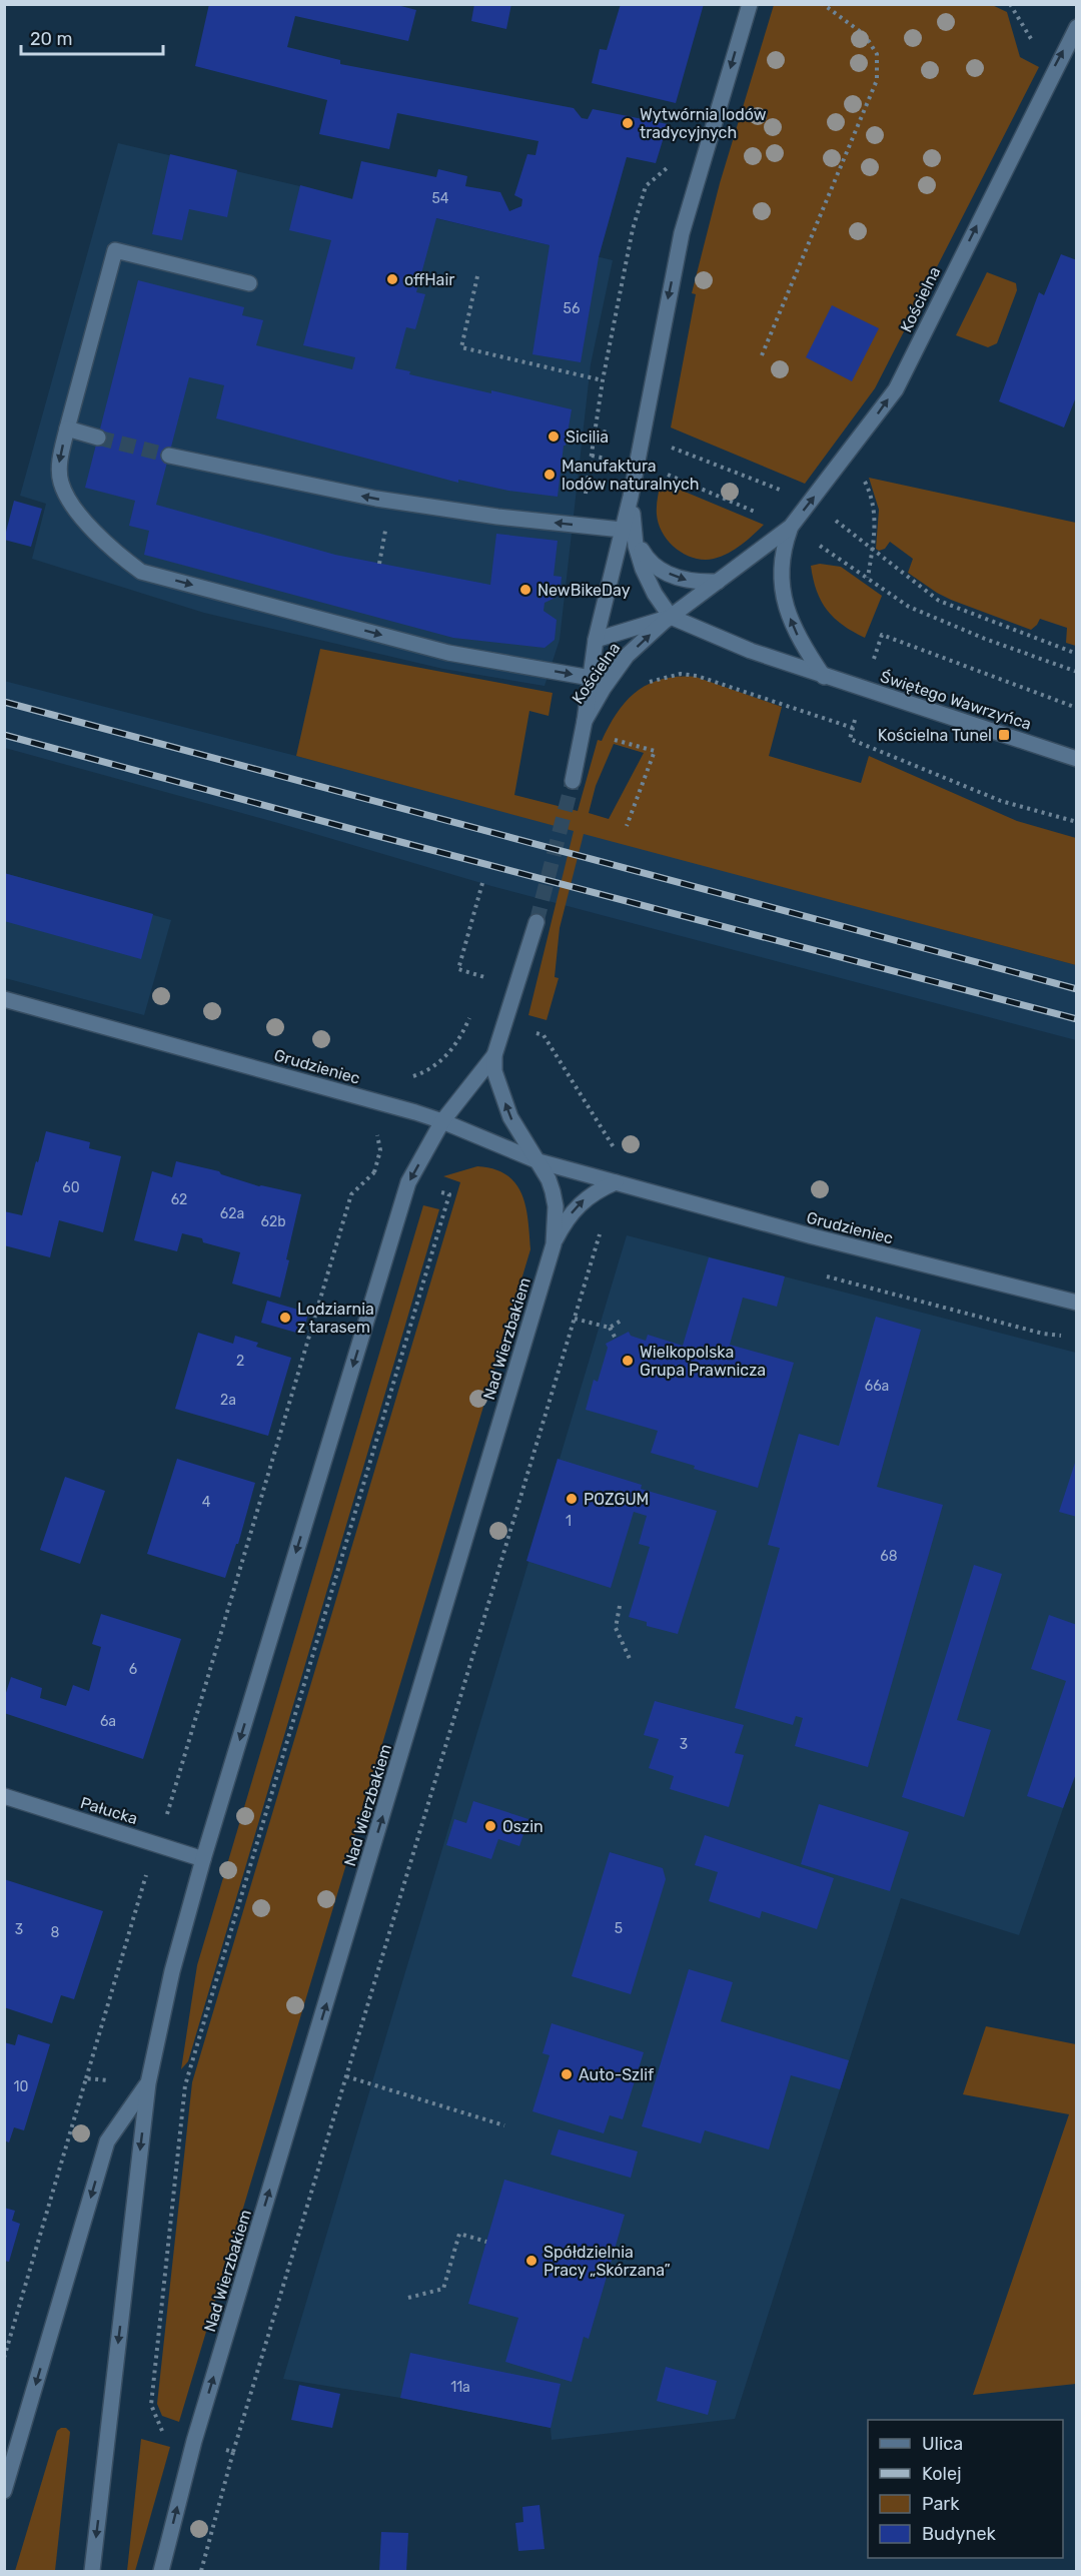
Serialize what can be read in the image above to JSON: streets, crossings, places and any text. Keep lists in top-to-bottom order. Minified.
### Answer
{"streets":{"street":["Kościelna","Świętego Wawrzyńca","Grudzieniec","Nad Wierzbakiem","Pałucka"]},"crossings":[["Kościelna","Świętego Wawrzyńca"],["Grudzieniec","Nad Wierzbakiem"],["Nad Wierzbakiem","Pałucka"]],"places":{"other":["Wytwórnia lodów tradycyjnych","offHair","Sicilia","Manufaktura lodów naturalnych","NewBikeDay","Lodziarnia z tarasem","Wielkopolska Grupa Prawnicza","POZGUM","Oszin","Auto-Szlif","Spółdzielnia Pracy „Skórzana”"],"transit":["Kościelna Tunel"]},"house_numbers":["54","56","60","62","62a","62b","2","66a","2a","4","1","68","6","6a","3","5","3","8","10","11a"],"legend":["Ulica","Kolej","Park","Budynek"],"scale_bar":"20 m"}
